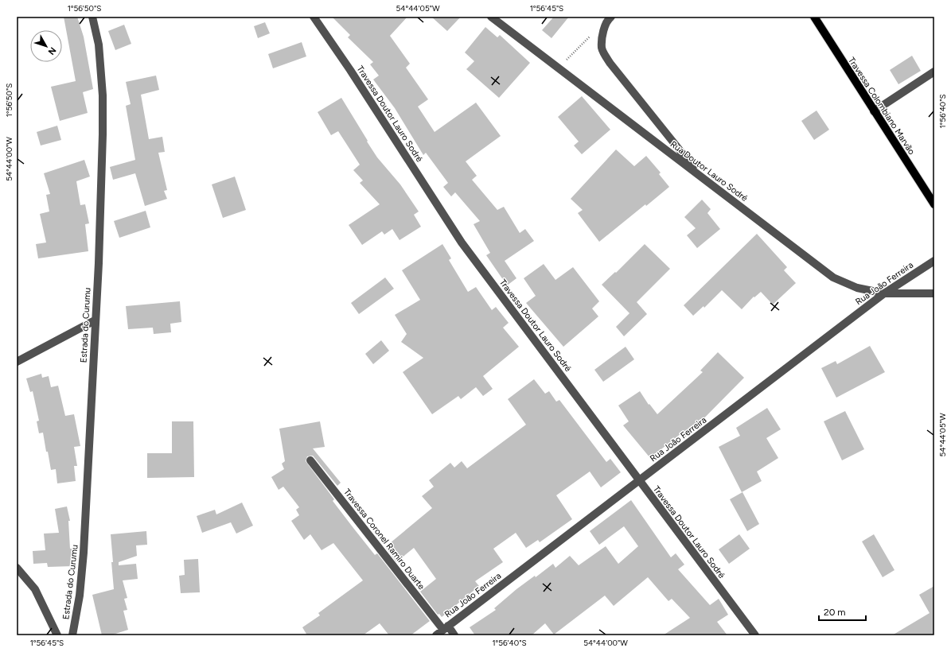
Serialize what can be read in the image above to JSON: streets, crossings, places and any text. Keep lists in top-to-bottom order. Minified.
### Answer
{"streets":{"main road":["Travessa Colombiano Marvão"],"street":["Travessa Doutor Lauro Sodré","Rua Doutor Lauro Sodré","Rua João Ferreira","Estrada do Curumu","Travessa Coronel Ramiro Duarte"]},"crossings":[["Travessa Doutor Lauro Sodré","Rua João Ferreira"],["Rua Doutor Lauro Sodré","Rua João Ferreira"],["Rua João Ferreira","Travessa Coronel Ramiro Duarte"]],"scale_bar":"20 m","north":"bottom right","coordinates":["1°56'50\"S","54°44'05\"W","1°56'45\"S","1°56'40\"S","54°44'00\"W"]}
